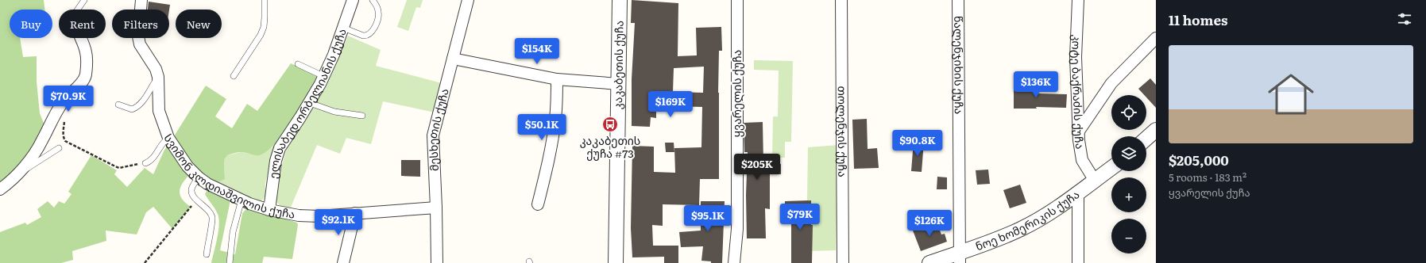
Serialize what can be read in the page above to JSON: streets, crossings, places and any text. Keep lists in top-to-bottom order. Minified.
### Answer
{"streets":{"street":["კაკაბეთის ქუჩა","წალენჯიხის ქუჩა","კოტე ბაქრაძის ქუჩა","ყვარელის ქუჩა","ელისაბედ ორბელიანის ქუჩა","მესხეთის ქუჩა","თოლენჯის ქუჩა","სვიმონ კლდიაშვილის ქუჩა","ნოე ხომერიკის ქუჩა"]},"crossings":[["წალენჯიხის ქუჩა","ნოე ხომერიკის ქუჩა"],["კოტე ბაქრაძის ქუჩა","ნოე ხომერიკის ქუჩა"],["ელისაბედ ორბელიანის ქუჩა","სვიმონ კლდიაშვილის ქუჩა"],["მესხეთის ქუჩა","სვიმონ კლდიაშვილის ქუჩა"]],"places":{"bus stop":["კაკაბეთის ქუჩა #73"]},"page":{"heading":"11 homes","chip":["Buy","Rent","Filters","New"],"price":["$154K","$136K","$70.9K","$169K","$50.1K","$90.8K","$205K","$79K","$95.1K","$92.1K","$126K"],"list":[{"name":"$205,000","note":"5 rooms · 183 m² · ყვარელის ქუჩა"}],"map_buttons":["+","−"]}}
